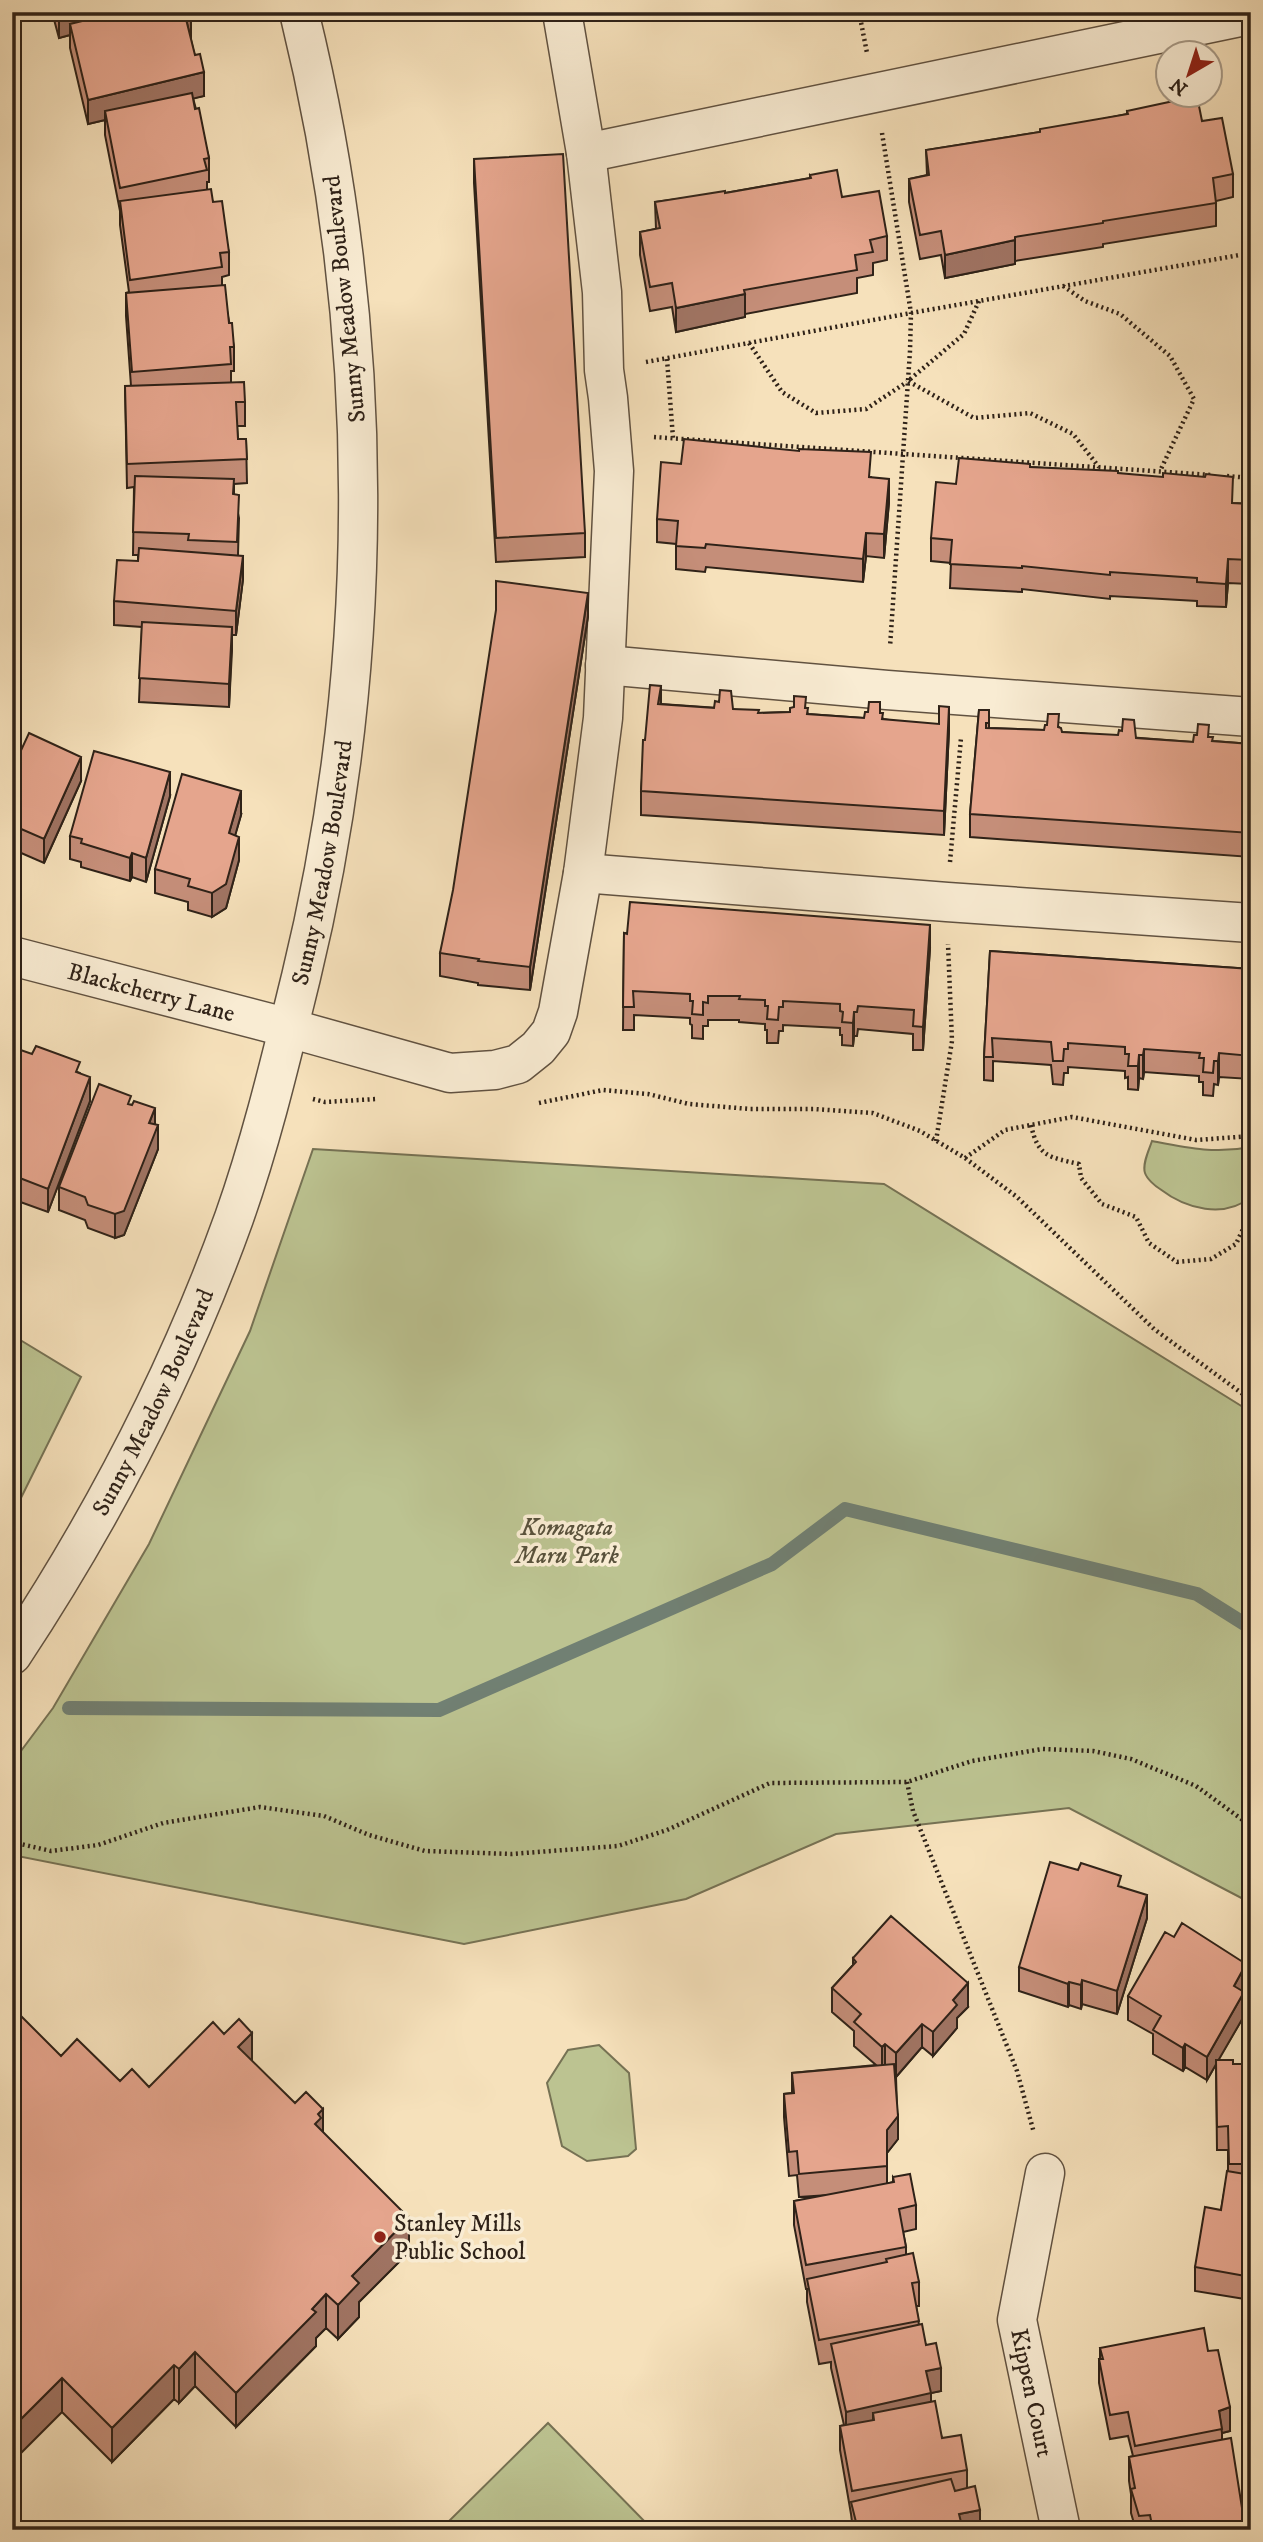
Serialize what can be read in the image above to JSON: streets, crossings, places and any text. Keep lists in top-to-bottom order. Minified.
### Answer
{"streets":{"street":["Sunny Meadow Boulevard","Blackcherry Lane","Kippen Court"]},"crossings":[["Sunny Meadow Boulevard","Blackcherry Lane"]],"parks":["Komagata Maru Park"],"places":["Stanley Mills Public School"],"north":"bottom left"}
